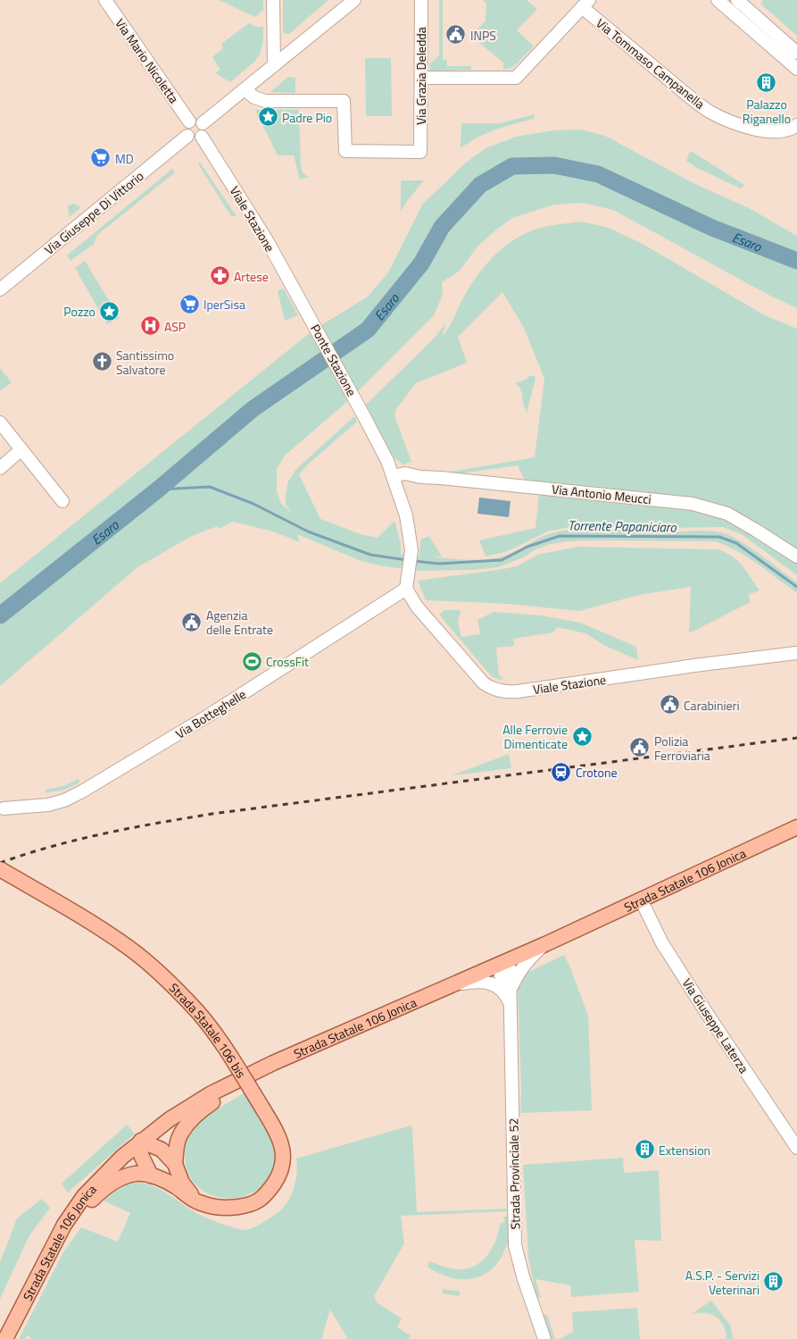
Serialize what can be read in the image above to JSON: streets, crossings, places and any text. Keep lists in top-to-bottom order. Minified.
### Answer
{"streets":{"main road":["Strada Statale 106 Jonica","Strada Statale 106 bis"],"street":["Via Mario Nicoletta","Via Tommaso Campanella","Via Grazia Deledda","Via Giuseppe Di Vittorio","Viale Stazione","Ponte Stazione","Via Antonio Meucci","Via Botteghelle","Via Giuseppe Laterza","Strada Provinciale 52"]},"crossings":[["Via Mario Nicoletta","Via Giuseppe Di Vittorio"],["Via Mario Nicoletta","Viale Stazione"],["Via Giuseppe Di Vittorio","Viale Stazione"],["Viale Stazione","Ponte Stazione"],["Viale Stazione","Via Botteghelle"],["Ponte Stazione","Via Antonio Meucci"],["Strada Statale 106 Jonica","Via Giuseppe Laterza"]],"water":["Esaro","Torrente Papaniciaro"],"places":{"public building":["INPS","Agenzia delle Entrate","Carabinieri","Polizia Ferroviaria"],"building":["Palazzo Riganello","Extension","A.S.P. - Servizi Veterinari"],"place":["Padre Pio","Pozzo","Alle Ferrovie Dimenticate"],"supermarket":["MD","IperSisa"],"pharmacy":["Artese"],"hospital":["ASP"],"church":["Santissimo Salvatore"],"sports":["CrossFit"],"station":["Crotone"]}}
